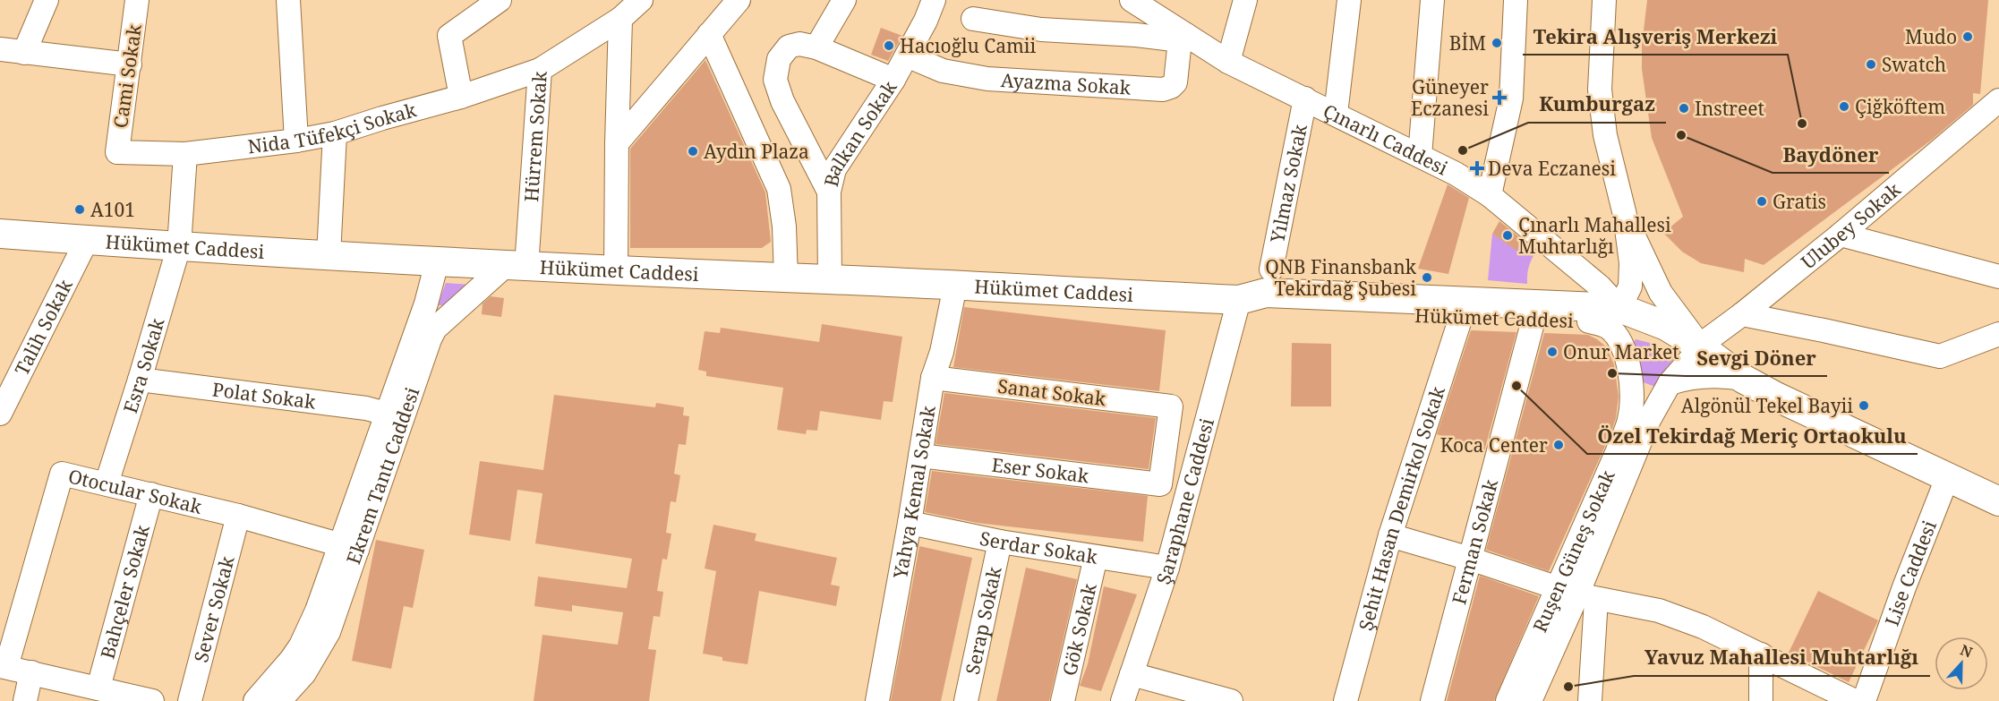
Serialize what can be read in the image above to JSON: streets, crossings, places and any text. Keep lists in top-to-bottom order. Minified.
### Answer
{"streets":{"main road":["Hükümet Caddesi"],"street":["Cami Sokak","Ayazma Sokak","Nida Tüfekçi Sokak","Balkan Sokak","Hürrem Sokak","Çınarlı Caddesi","Yılmaz Sokak","Ulubey Sokak","Talih Sokak","Esra Sokak","Sanat Sokak","Polat Sokak","Eser Sokak","Ekrem Tantı Caddesi","Otocular Sokak","Yahya Kemal Sokak","Şaraphane Caddesi","Şehit Hasan Demirkol Sokak","Ferman Sokak","Serdar Sokak","Ruşen Güneş Sokak","Lise Caddesi","Bahçeler Sokak","Sever Sokak","Serap Sokak","Gök Sokak"]},"crossings":[["Cami Sokak","Nida Tüfekçi Sokak"],["Ayazma Sokak","Balkan Sokak"],["Ayazma Sokak","Çınarlı Caddesi"],["Nida Tüfekçi Sokak","Hürrem Sokak"],["Nida Tüfekçi Sokak","Esra Sokak"],["Balkan Sokak","Hükümet Caddesi"],["Hürrem Sokak","Hükümet Caddesi"],["Hürrem Sokak","Ekrem Tantı Caddesi"],["Çınarlı Caddesi","Yılmaz Sokak"],["Çınarlı Caddesi","Hükümet Caddesi"],["Ulubey Sokak","Hükümet Caddesi"],["Ulubey Sokak","Ruşen Güneş Sokak"],["Hükümet Caddesi","Talih Sokak"],["Hükümet Caddesi","Esra Sokak"],["Hükümet Caddesi","Ekrem Tantı Caddesi"],["Hükümet Caddesi","Yahya Kemal Sokak"],["Hükümet Caddesi","Şaraphane Caddesi"],["Hükümet Caddesi","Şehit Hasan Demirkol Sokak"],["Hükümet Caddesi","Ferman Sokak"],["Hükümet Caddesi","Ruşen Güneş Sokak"],["Hükümet Caddesi","Lise Caddesi"],["Esra Sokak","Polat Sokak"],["Esra Sokak","Otocular Sokak"],["Sanat Sokak","Eser Sokak"],["Sanat Sokak","Yahya Kemal Sokak"],["Polat Sokak","Ekrem Tantı Caddesi"],["Eser Sokak","Yahya Kemal Sokak"],["Ekrem Tantı Caddesi","Otocular Sokak"],["Otocular Sokak","Bahçeler Sokak"],["Otocular Sokak","Sever Sokak"],["Yahya Kemal Sokak","Serdar Sokak"],["Şaraphane Caddesi","Serdar Sokak"],["Serdar Sokak","Serap Sokak"],["Serdar Sokak","Gök Sokak"]],"places":{"other":["Mudo","BİM","Hacıoğlu Camii","Swatch","Çiğköftem","Instreet","Tekira Alışveriş Merkezi","Baydöner","Kumburgaz","Aydın Plaza","Gratis","A101","Çınarlı Mahallesi Muhtarlığı","QNB Finansbank Tekirdağ Şubesi","Onur Market","Sevgi Döner","Özel Tekirdağ Meriç Ortaokulu","Algönül Tekel Bayii","Koca Center","Yavuz Mahallesi Muhtarlığı"],"health":["Güneyer Eczanesi","Deva Eczanesi"]},"north":"top"}
